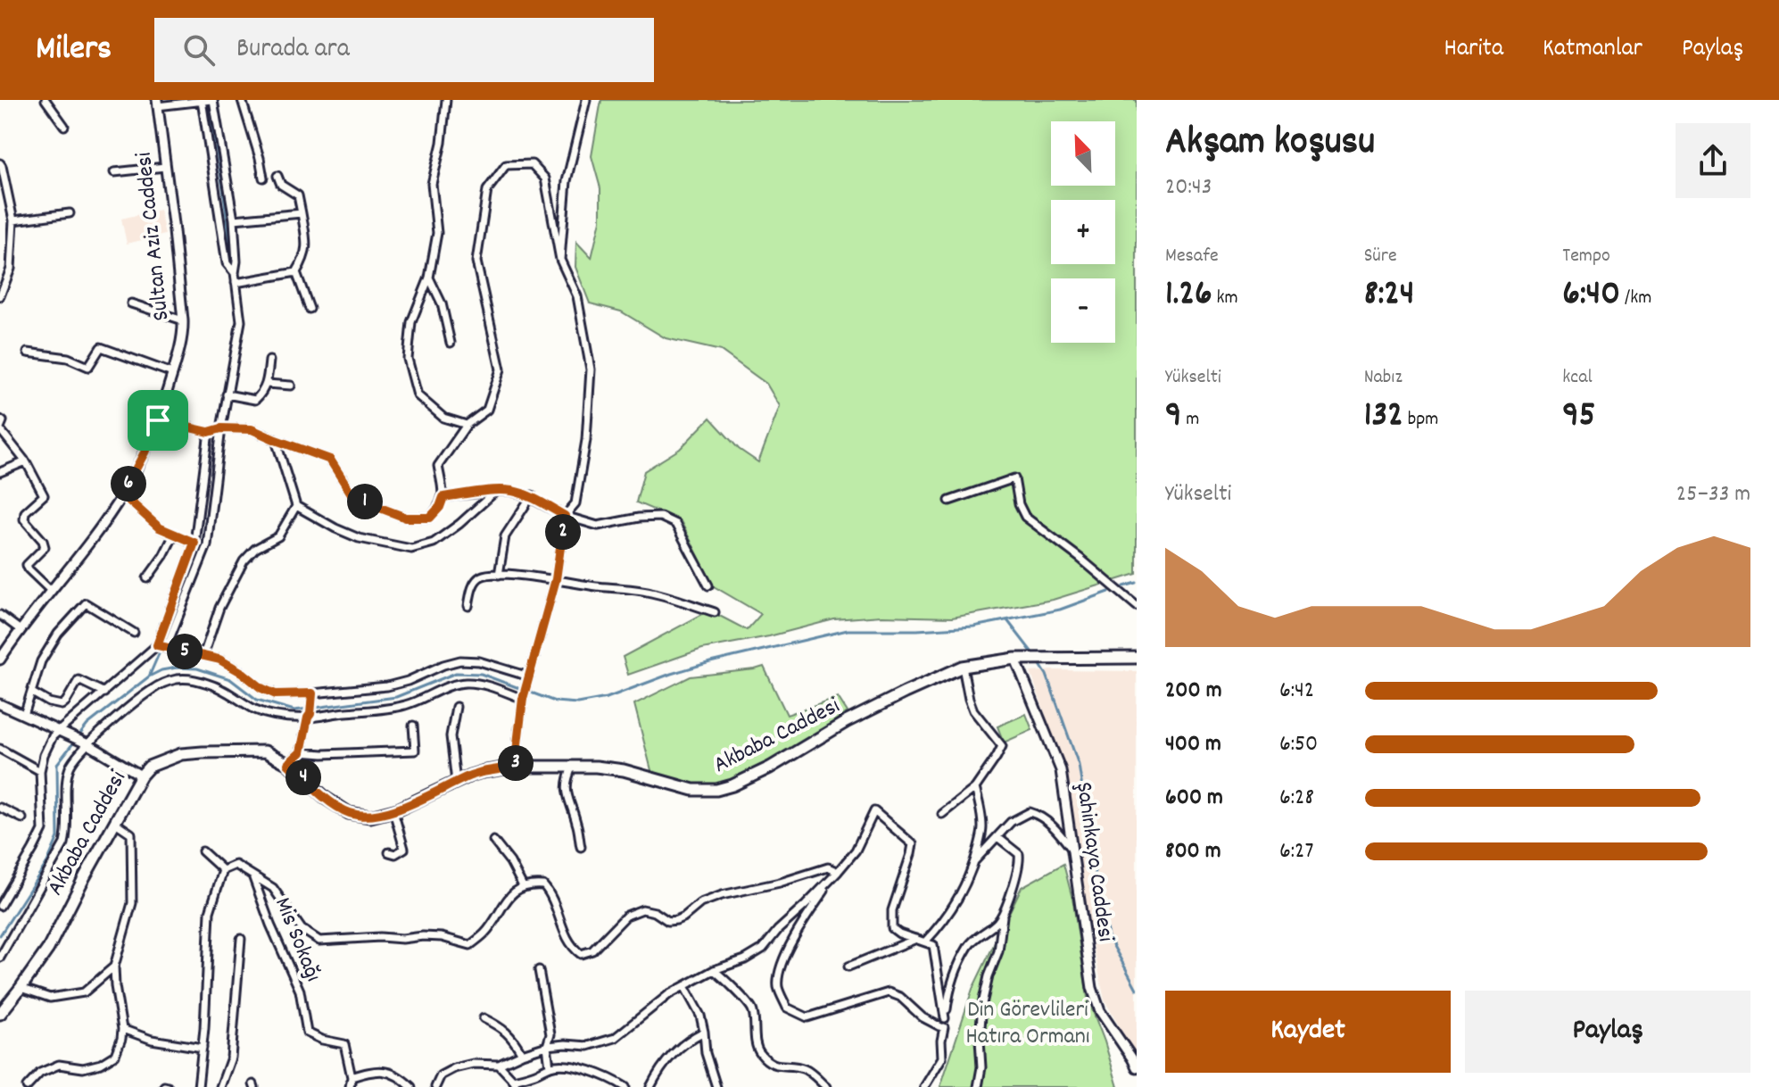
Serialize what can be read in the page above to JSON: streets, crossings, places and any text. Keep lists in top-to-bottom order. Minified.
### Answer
{"streets":{"main road":["Akbaba Caddesi"],"street":["Sultan Aziz Caddesi","Şahinkaya Caddesi","Mis Sokağı"]},"crossings":[["Akbaba Caddesi","Şahinkaya Caddesi"]],"parks":["Din Görevlileri Hatıra Ormanı"],"north":"top left","page":{"header":"Milers","search":"Burada ara","nav":["Harita","Katmanlar","Paylaş"],"heading":["Akşam koşusu","20:43"],"map_buttons":["+","−"],"stats":[["Mesafe","1.26 km"],["Süre","8:24"],["Tempo","6:40 /km"],["Yükselti","9 m"],["Nabız","132 bpm"],["kcal","95"]],"chart":["Yükselti","25–33 m"],"pins":["6","1","2","5","3","4"],"list":[{"name":"200 m","note":"6:42"},{"name":"400 m","note":"6:50"},{"name":"600 m","note":"6:28"},{"name":"800 m","note":"6:27"}],"buttons":["Kaydet","Paylaş"]}}
